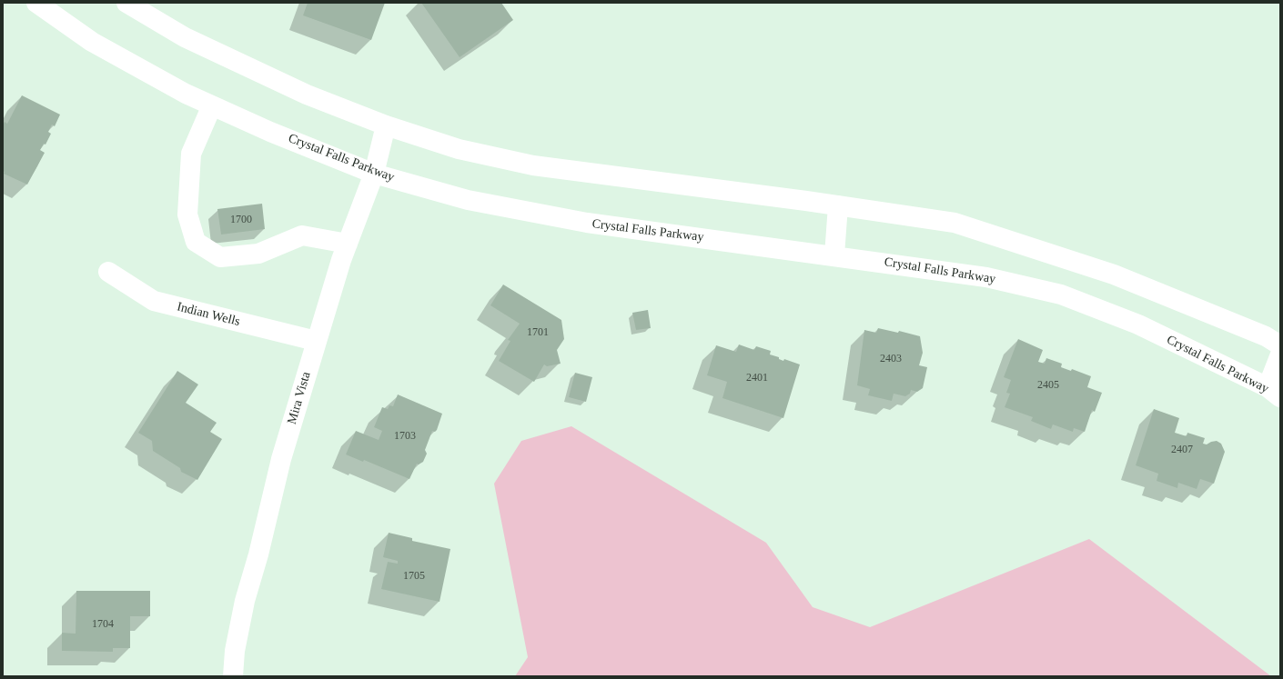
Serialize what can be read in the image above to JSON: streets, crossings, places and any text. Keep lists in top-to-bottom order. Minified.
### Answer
{"streets":{"street":["Crystal Falls Parkway","Indian Wells","Mira Vista"]},"crossings":[["Crystal Falls Parkway","Mira Vista"],["Indian Wells","Mira Vista"]],"house_numbers":["1700","1701","2403","2401","2405","1703","2407","1705","1704"]}
